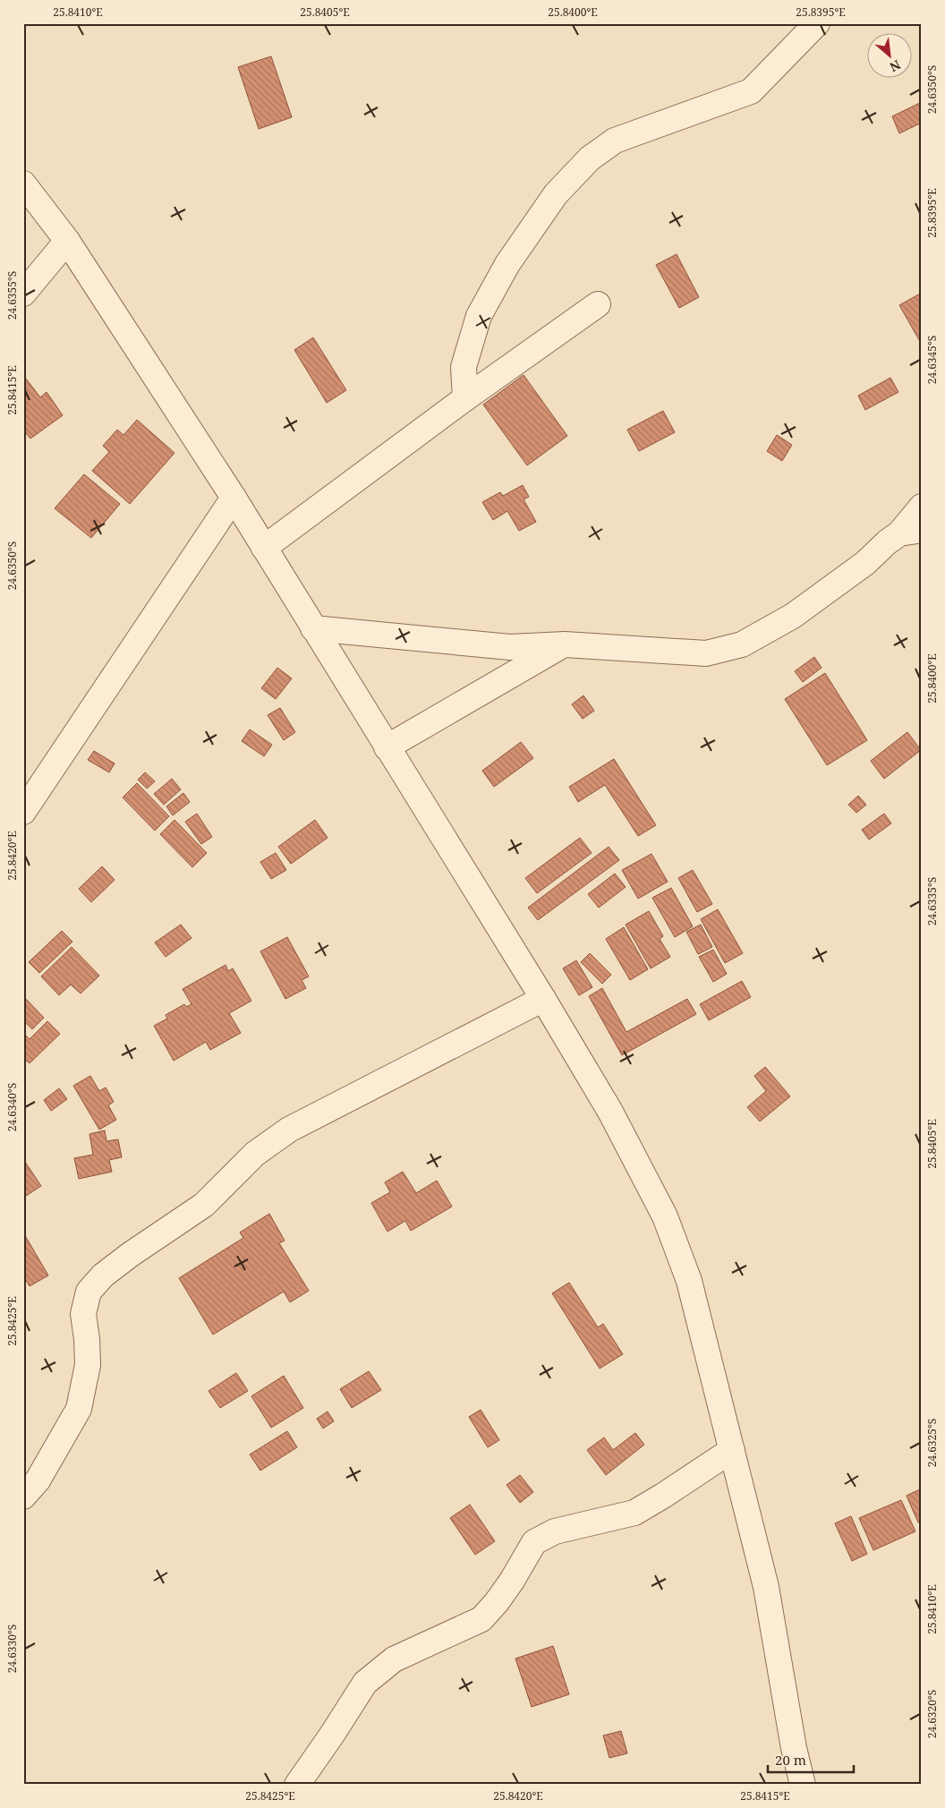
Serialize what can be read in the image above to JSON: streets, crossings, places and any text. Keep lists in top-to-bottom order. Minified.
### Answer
{"scale_bar":"20 m","north":"bottom right","coordinates":["25.8410°E","25.8405°E","25.8400°E","25.8395°E","24.6350°S","24.6355°S","24.6345°S","25.8415°E","25.8420°E","24.6335°S","24.6340°S","25.8425°E","24.6325°S","24.6330°S","24.6320°S"]}
